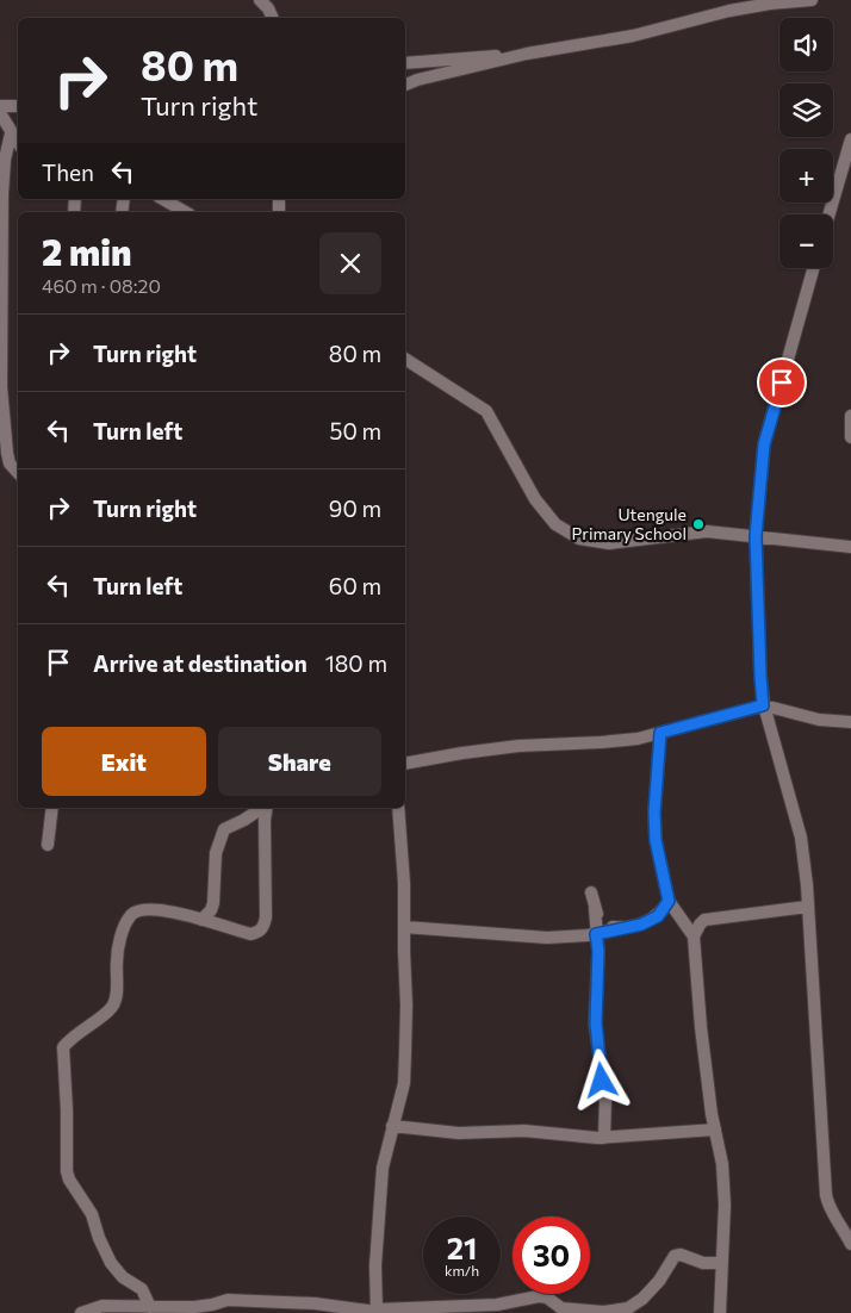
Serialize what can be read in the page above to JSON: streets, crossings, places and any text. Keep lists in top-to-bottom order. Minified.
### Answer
{"places":["Utengule Primary School"],"page":{"map_buttons":["+","−"],"turn":["80 m","Turn right"],"then":"Then","heading":["2 min","460 m · 08:20"],"list":[{"name":"Turn right","value":"80 m"},{"name":"Turn left","value":"50 m"},{"name":"Turn right","value":"90 m"},{"name":"Turn left","value":"60 m"},{"name":"Arrive at destination","value":"180 m"}],"buttons":["Exit","Share"],"speed":"21 km/h","limit":"30"}}
